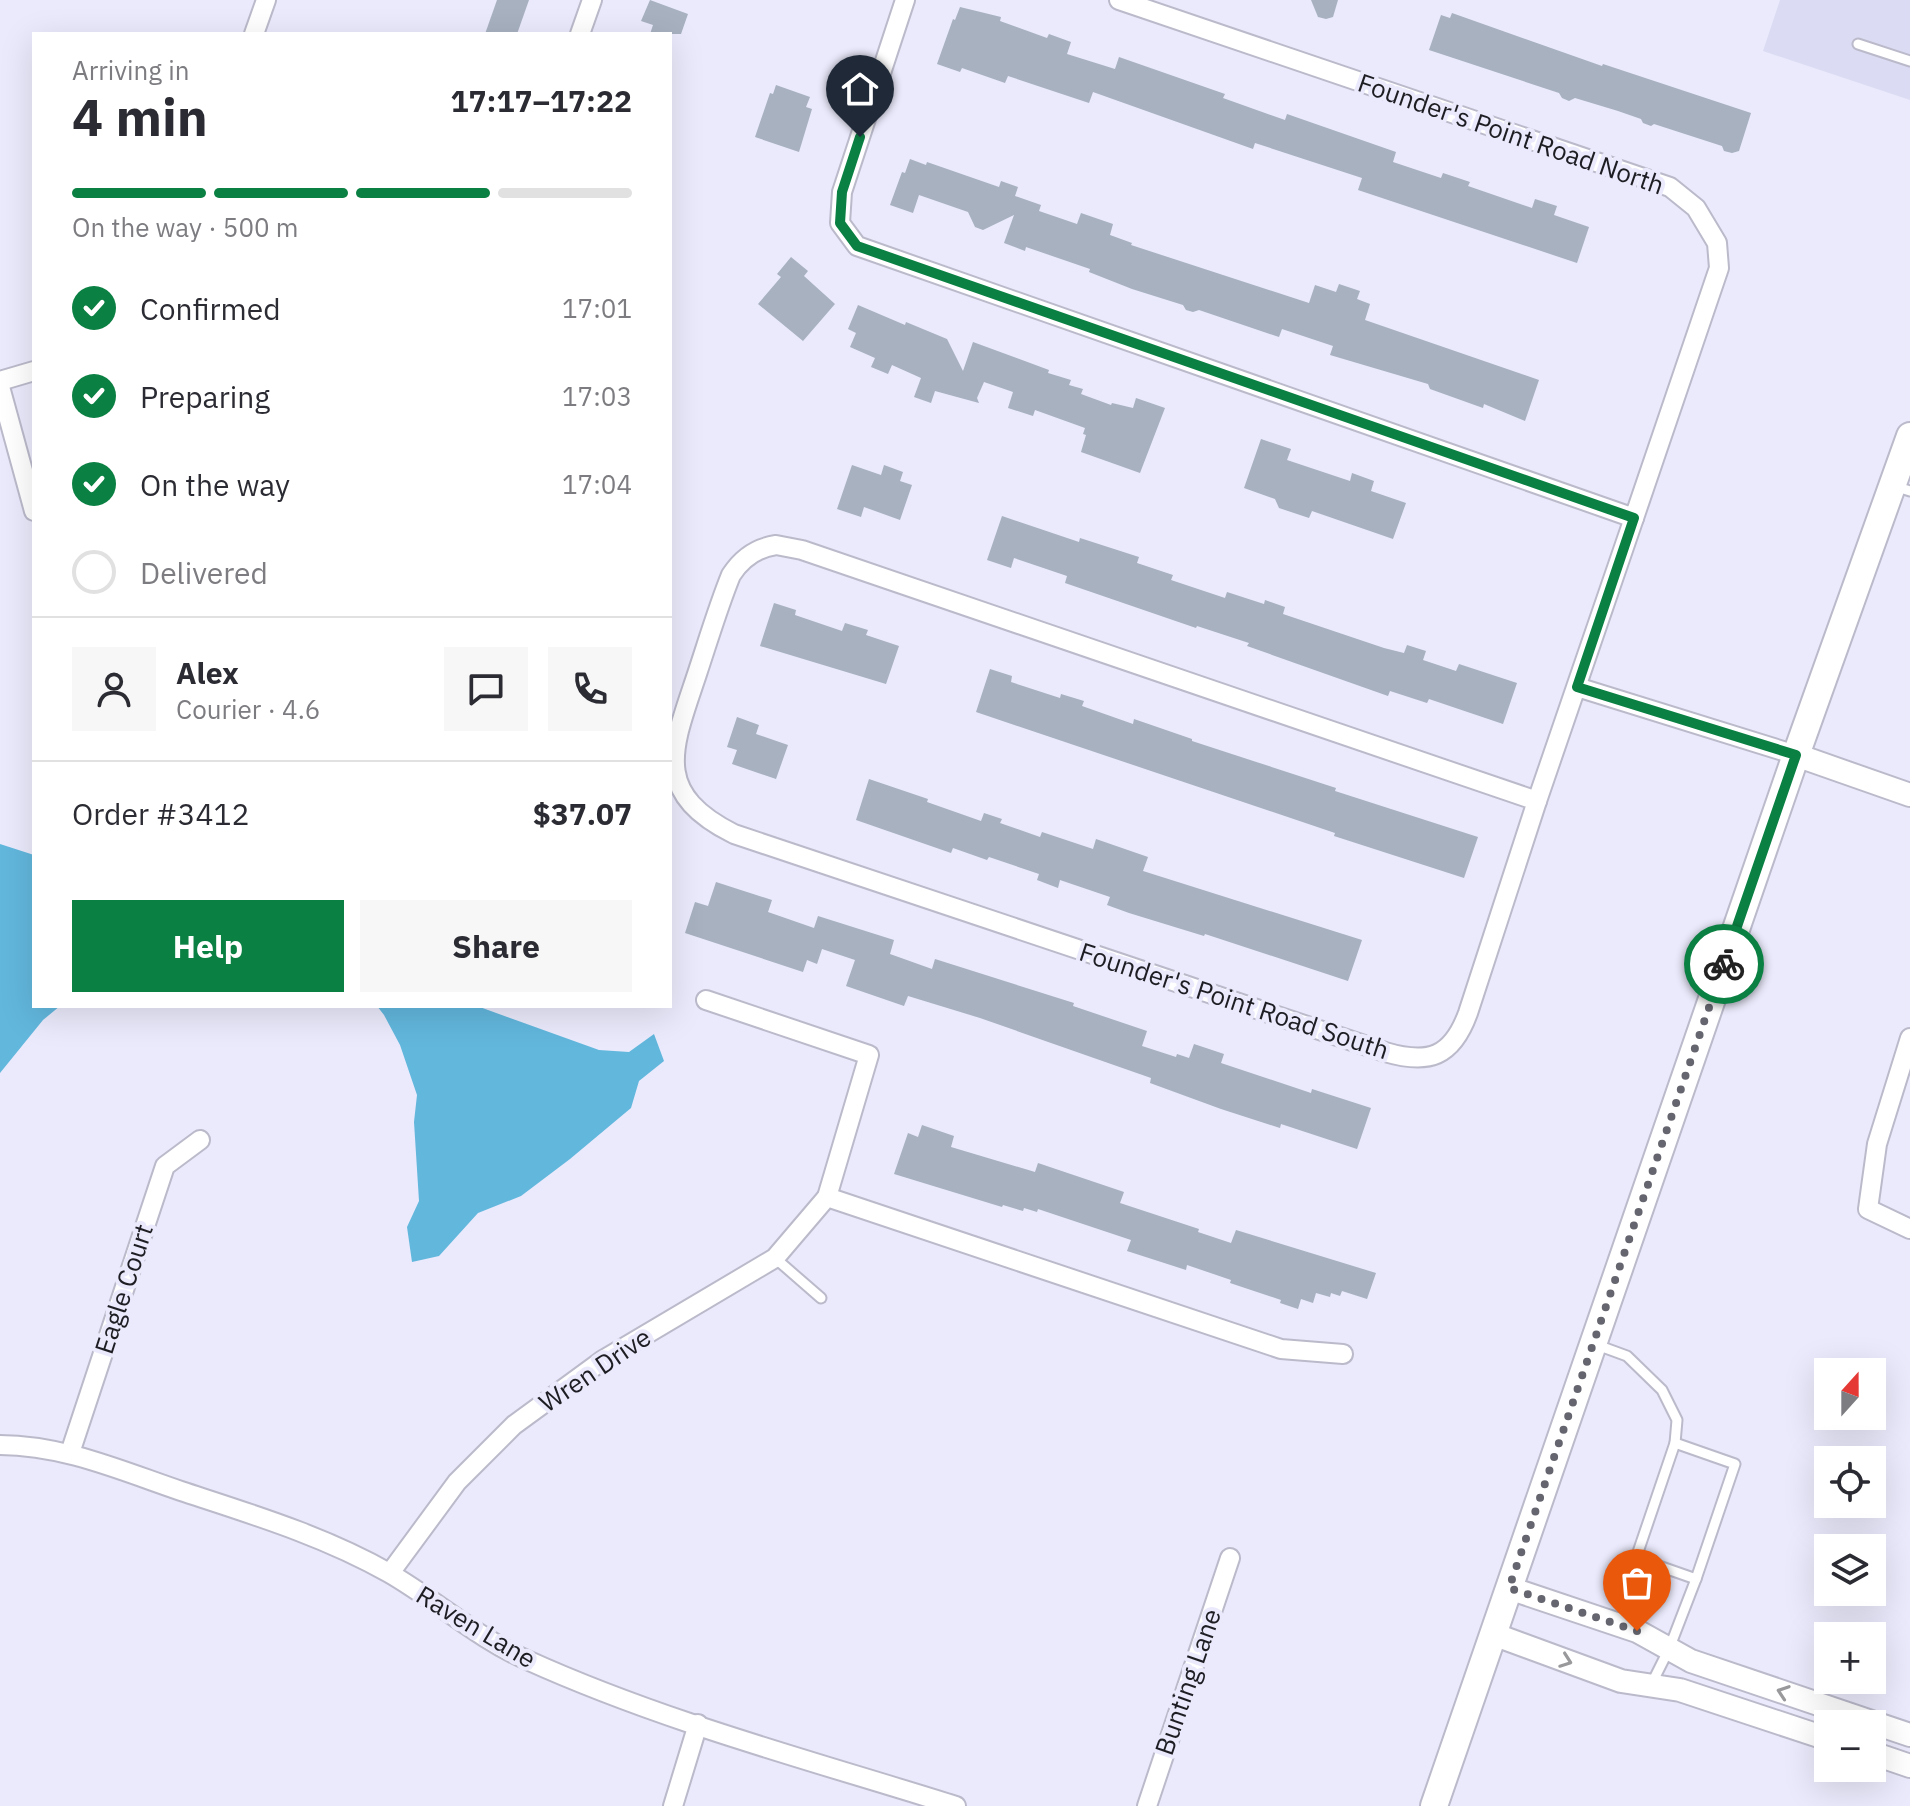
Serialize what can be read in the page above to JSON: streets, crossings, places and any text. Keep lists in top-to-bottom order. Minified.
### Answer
{"streets":{"street":["Founder's Point Road North","Founder's Point Road South","Eagle Court","Wren Drive","Raven Lane","Bunting Lane"]},"crossings":[["Founder's Point Road North","Founder's Point Road South"],["Eagle Court","Raven Lane"],["Wren Drive","Raven Lane"]],"north":"top","page":{"heading":["4 min","Arriving in","17:17–17:22"],"panel":["Alex","Courier · 4.6","Order #3412","$37.07"],"bar":"On the way · 500 m","list":[["Confirmed","17:01"],["Preparing","17:03"],["On the way","17:04"],"Delivered"],"buttons":["Help","Share"],"map_buttons":["+","−"]}}
